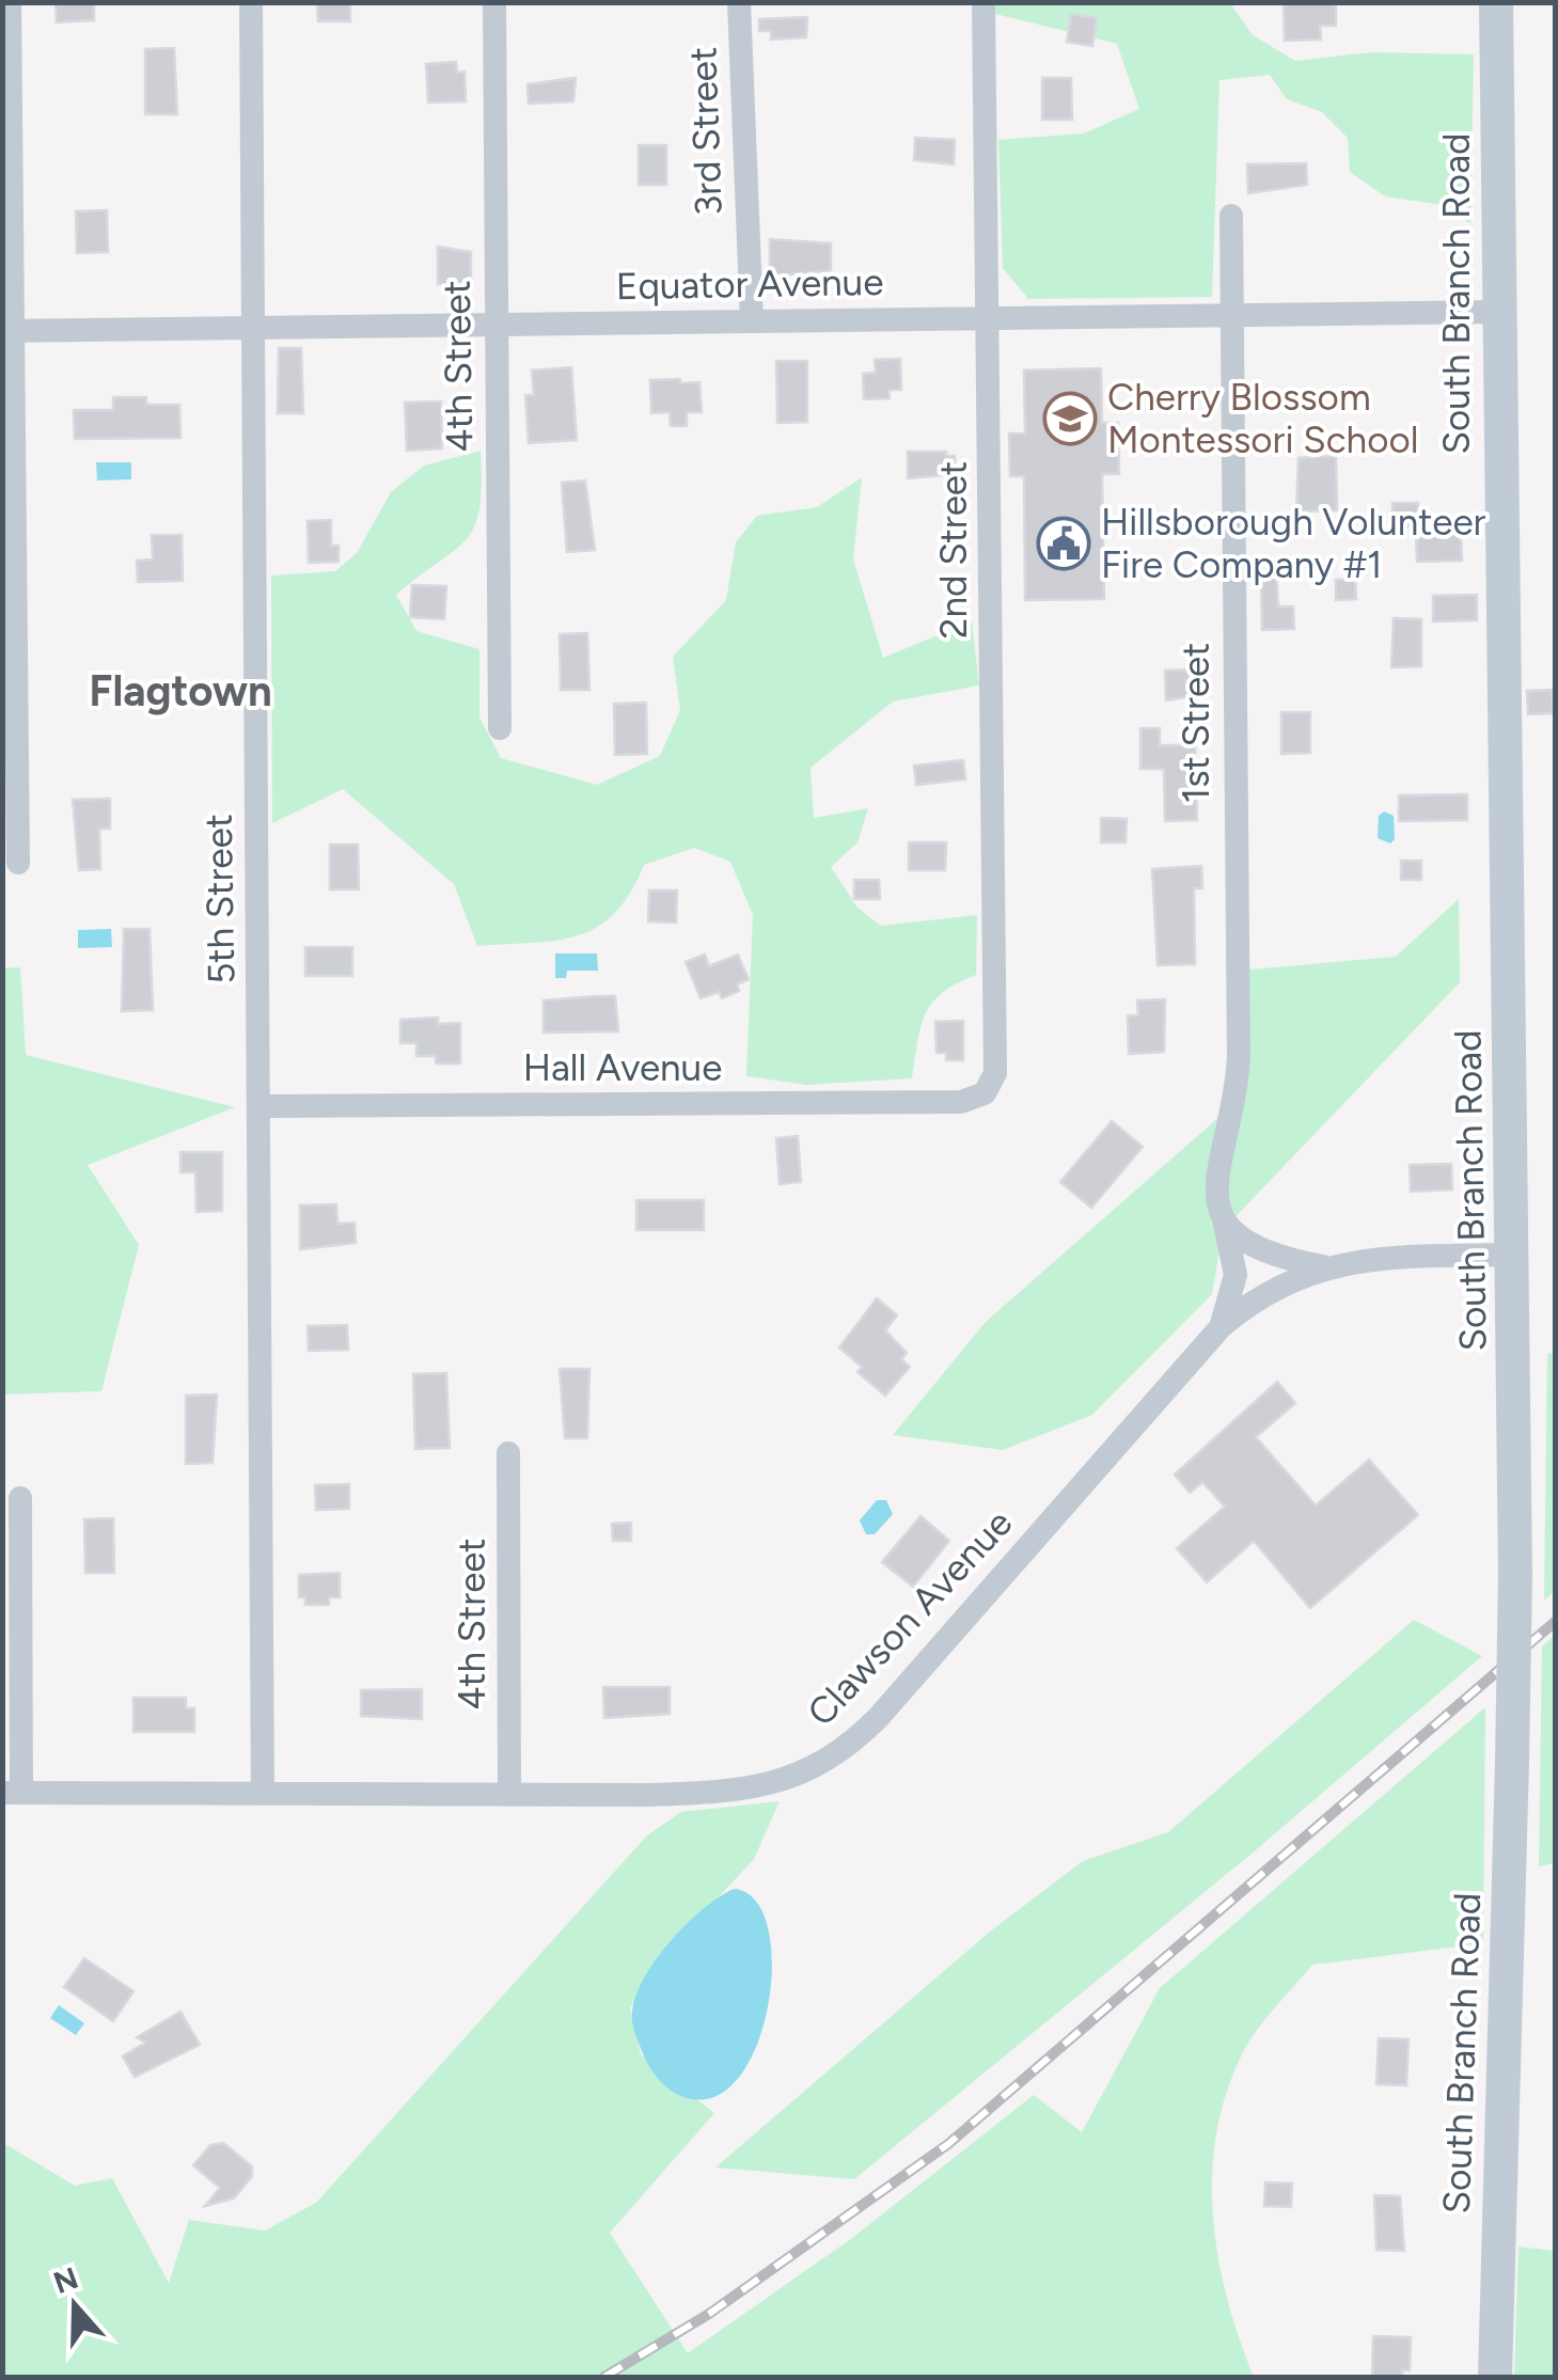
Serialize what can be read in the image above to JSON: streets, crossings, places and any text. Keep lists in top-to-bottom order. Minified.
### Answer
{"streets":{"street":["3rd Street","Equator Avenue","South Branch Road","4th Street","2nd Street","1st Street","5th Street","Hall Avenue","Clawson Avenue"]},"crossings":[["3rd Street","Equator Avenue"],["Equator Avenue","South Branch Road"],["Equator Avenue","4th Street"],["Equator Avenue","2nd Street"],["Equator Avenue","1st Street"],["Equator Avenue","5th Street"],["South Branch Road","Clawson Avenue"],["4th Street","Clawson Avenue"],["2nd Street","Hall Avenue"],["1st Street","Clawson Avenue"],["5th Street","Hall Avenue"],["5th Street","Clawson Avenue"]],"districts":["Flagtown"],"places":{"school or university":["Cherry Blossom Montessori School"],"public building":["Hillsborough Volunteer Fire Company #1"]},"north":"top"}
